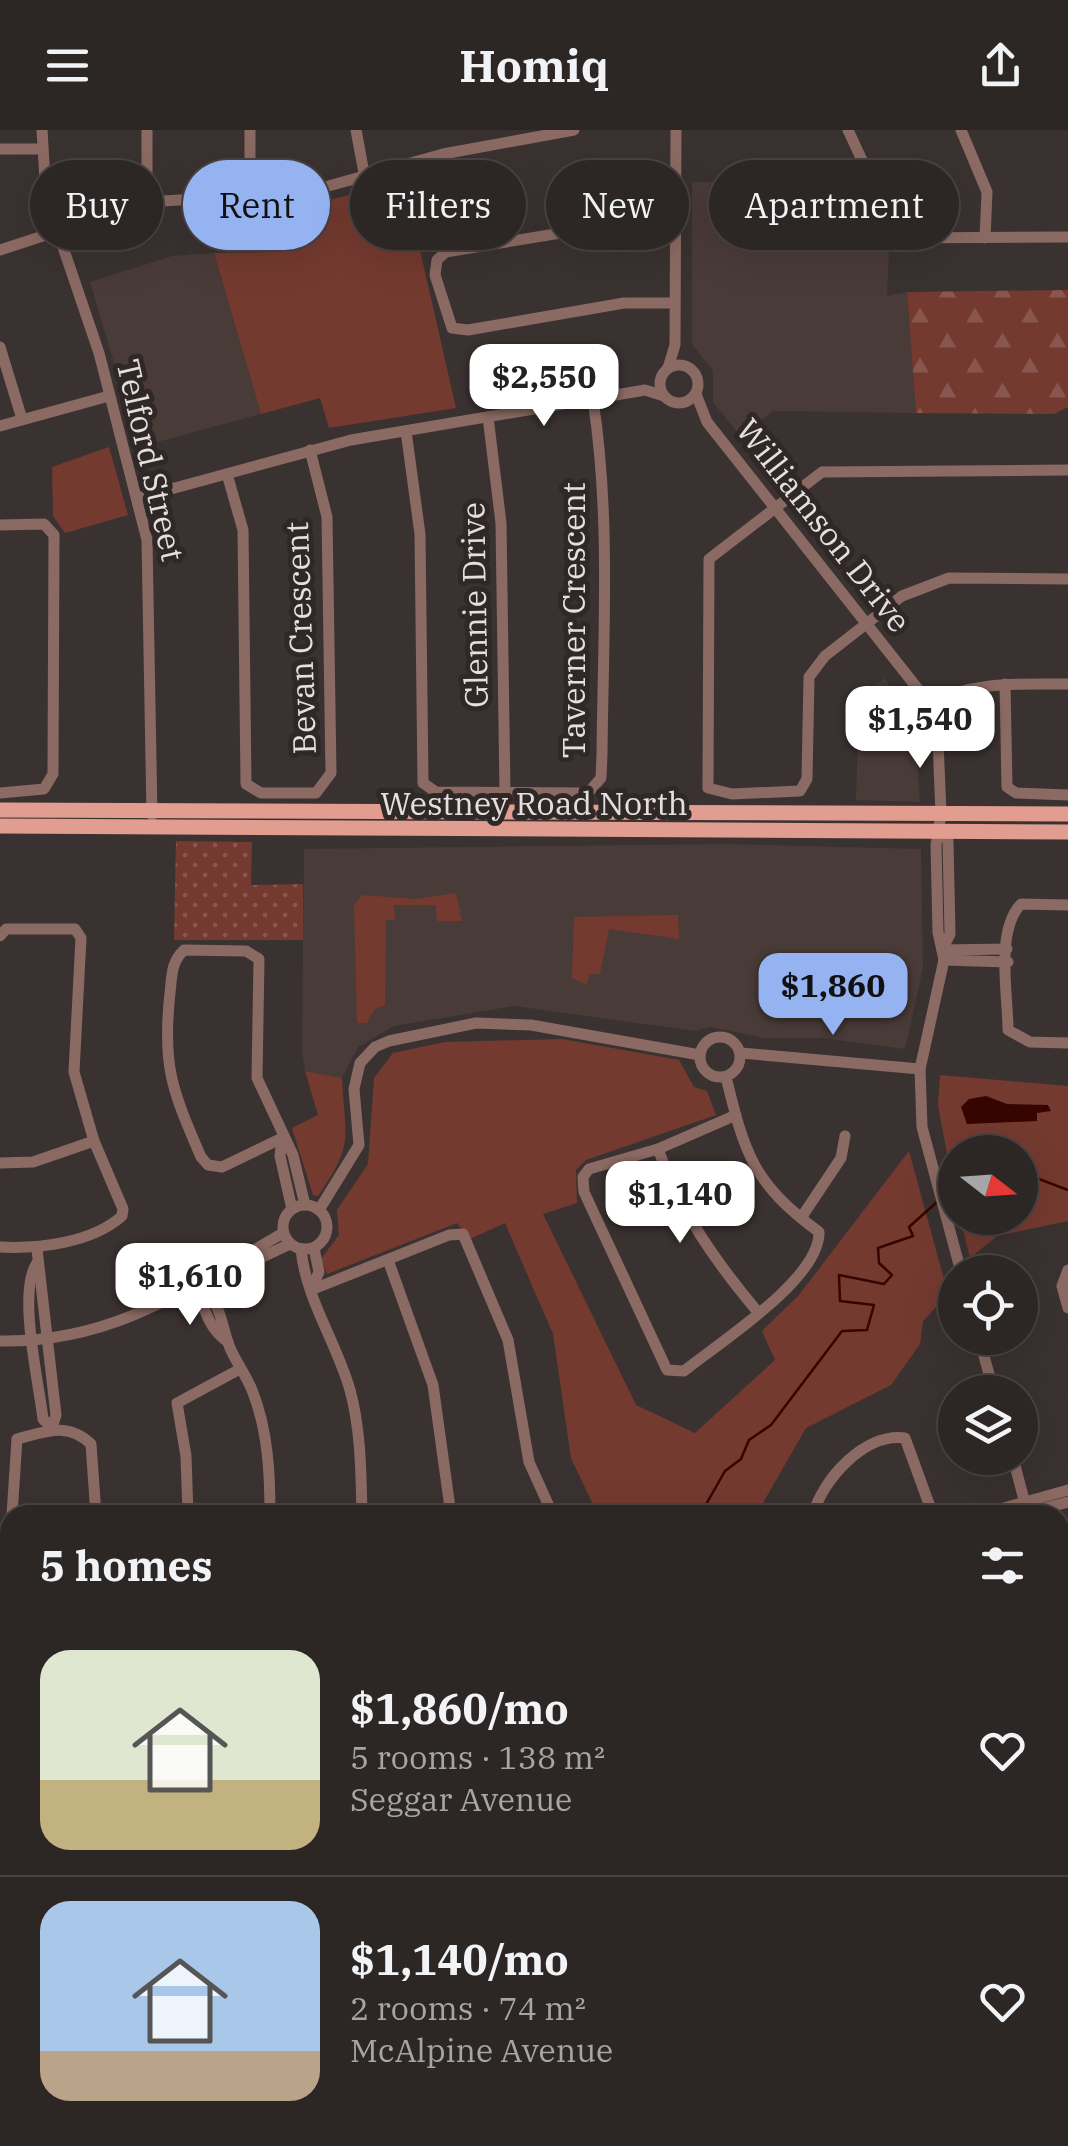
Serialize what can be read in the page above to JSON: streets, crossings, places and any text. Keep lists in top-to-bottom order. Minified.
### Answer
{"streets":{"main road":["Westney Road North"],"street":["Telford Street","Williamson Drive","Glennie Drive","Taverner Crescent","Bevan Crescent"]},"crossings":[["Telford Street","Westney Road North"],["Williamson Drive","Westney Road North"],["Glennie Drive","Taverner Crescent"]],"north":"right","page":{"header":"Homiq","chip":["Buy","Rent","Filters","New","Apartment"],"price":["$2,550","$1,540","$1,860","$1,140","$1,610"],"heading":"5 homes","list":[{"name":"$1,860/mo","note":"5 rooms · 138 m² · Seggar Avenue"},{"name":"$1,140/mo","note":"2 rooms · 74 m² · McAlpine Avenue"}]}}
